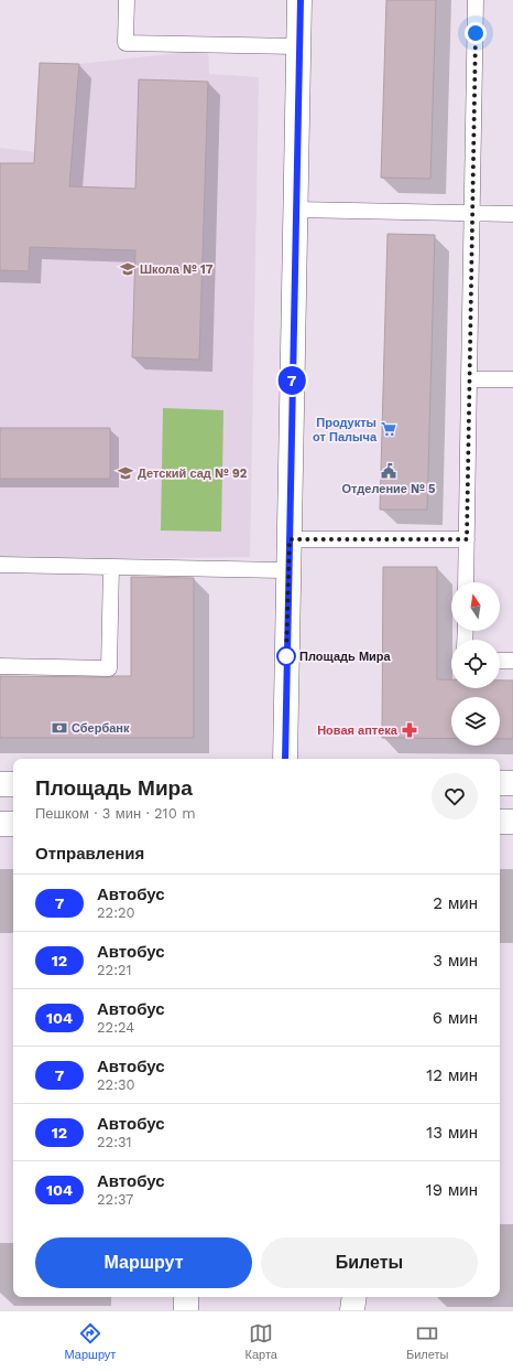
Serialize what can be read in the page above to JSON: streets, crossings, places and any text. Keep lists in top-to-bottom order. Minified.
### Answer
{"places":{"school or university":["Школа № 17","Детский сад № 92"],"supermarket":["Продукты от Палыча"],"public building":["Отделение № 5"],"other":["Площадь Мира"],"bank":["Сбербанк"],"pharmacy":["Новая аптека"]},"lines":["bus line 7"],"north":"top","page":{"on_map":"7","heading":[["Площадь Мира","Пешком · 3 мин · 210 m"],"Отправления"],"list":[{"mark":"7","name":"Автобус","note":"22:20","value":"2 мин"},{"mark":"12","name":"Автобус","note":"22:21","value":"3 мин"},{"mark":"104","name":"Автобус","note":"22:24","value":"6 мин"},{"mark":"7","name":"Автобус","note":"22:30","value":"12 мин"},{"mark":"12","name":"Автобус","note":"22:31","value":"13 мин"},{"mark":"104","name":"Автобус","note":"22:37","value":"19 мин"}],"buttons":["Маршрут","Билеты"],"tabs":["Маршрут","Карта","Билеты"]}}
